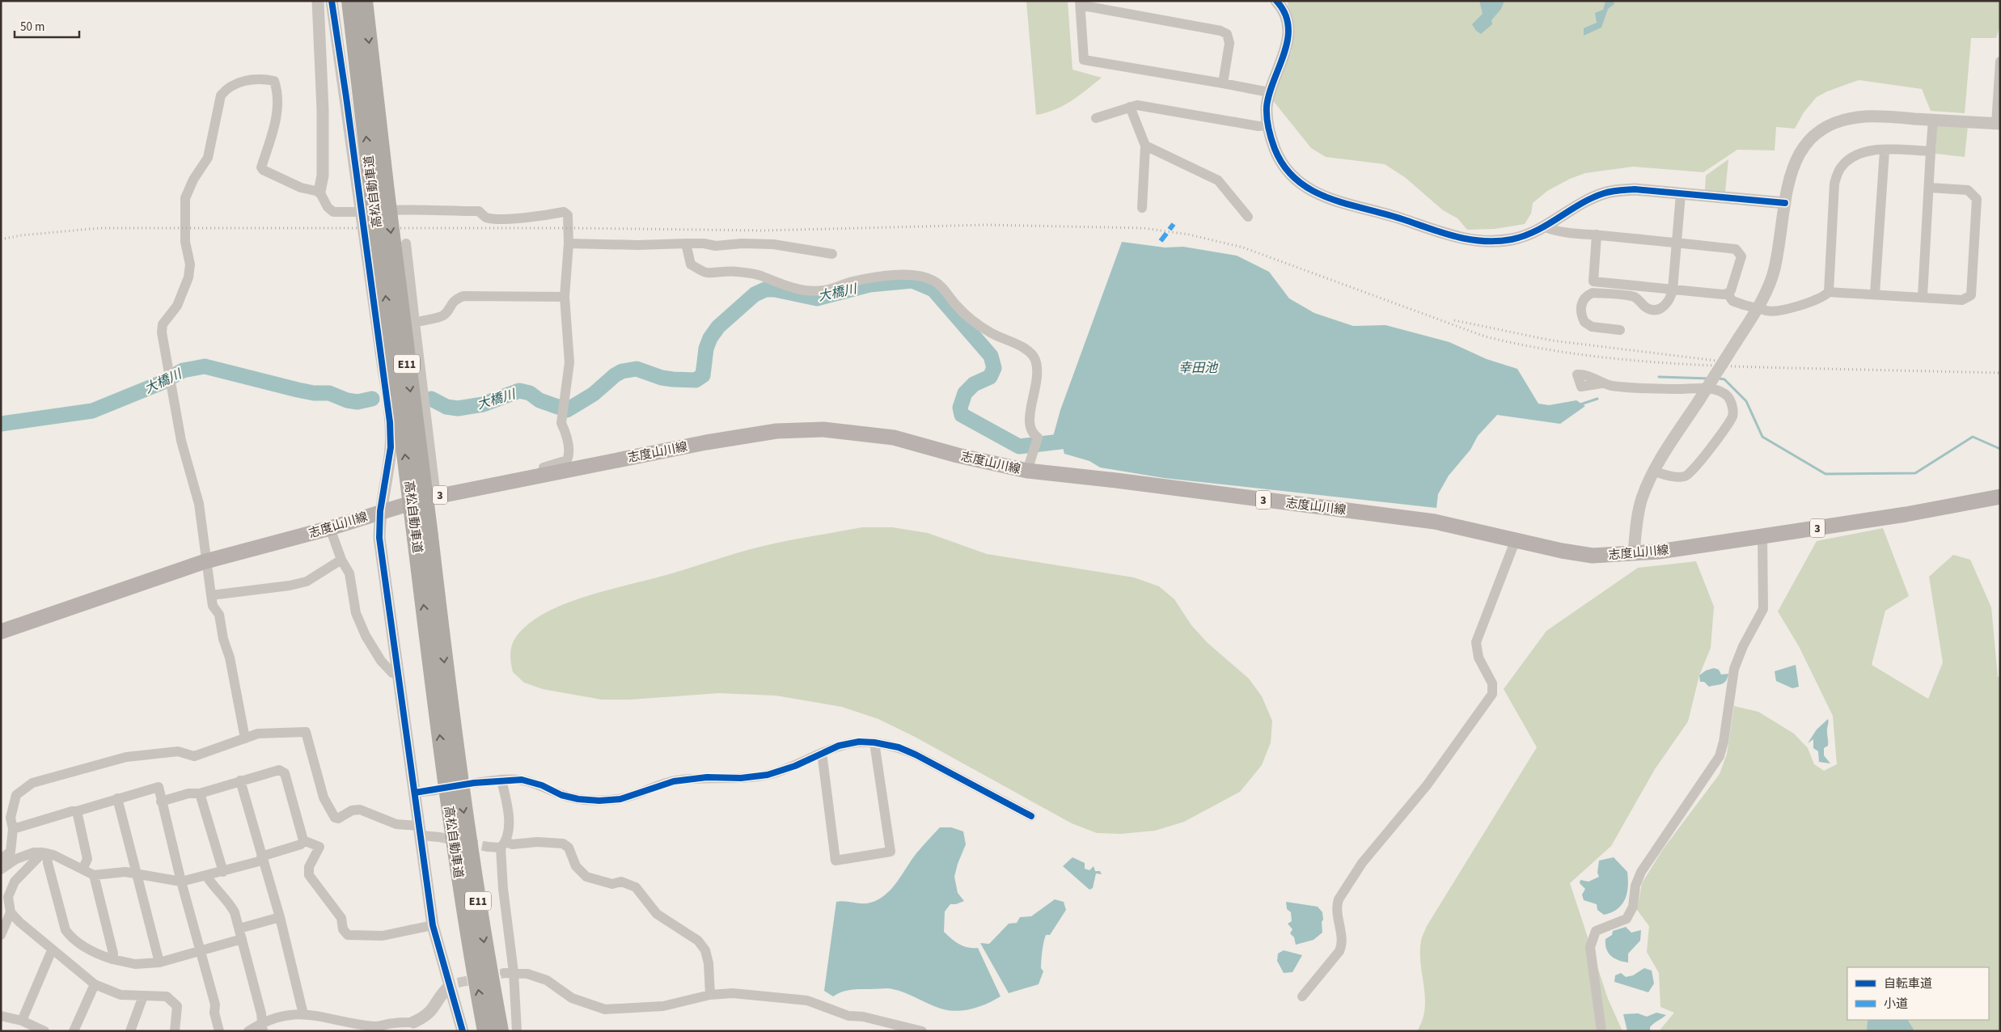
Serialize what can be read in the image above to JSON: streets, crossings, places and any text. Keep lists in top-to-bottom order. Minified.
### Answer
{"streets":{"highway":["高松自動車道","E11"],"main road":["志度山川線","3"]},"water":["大橋川","幸田池"],"legend":["自転車道","小道"],"scale_bar":"50 m"}
